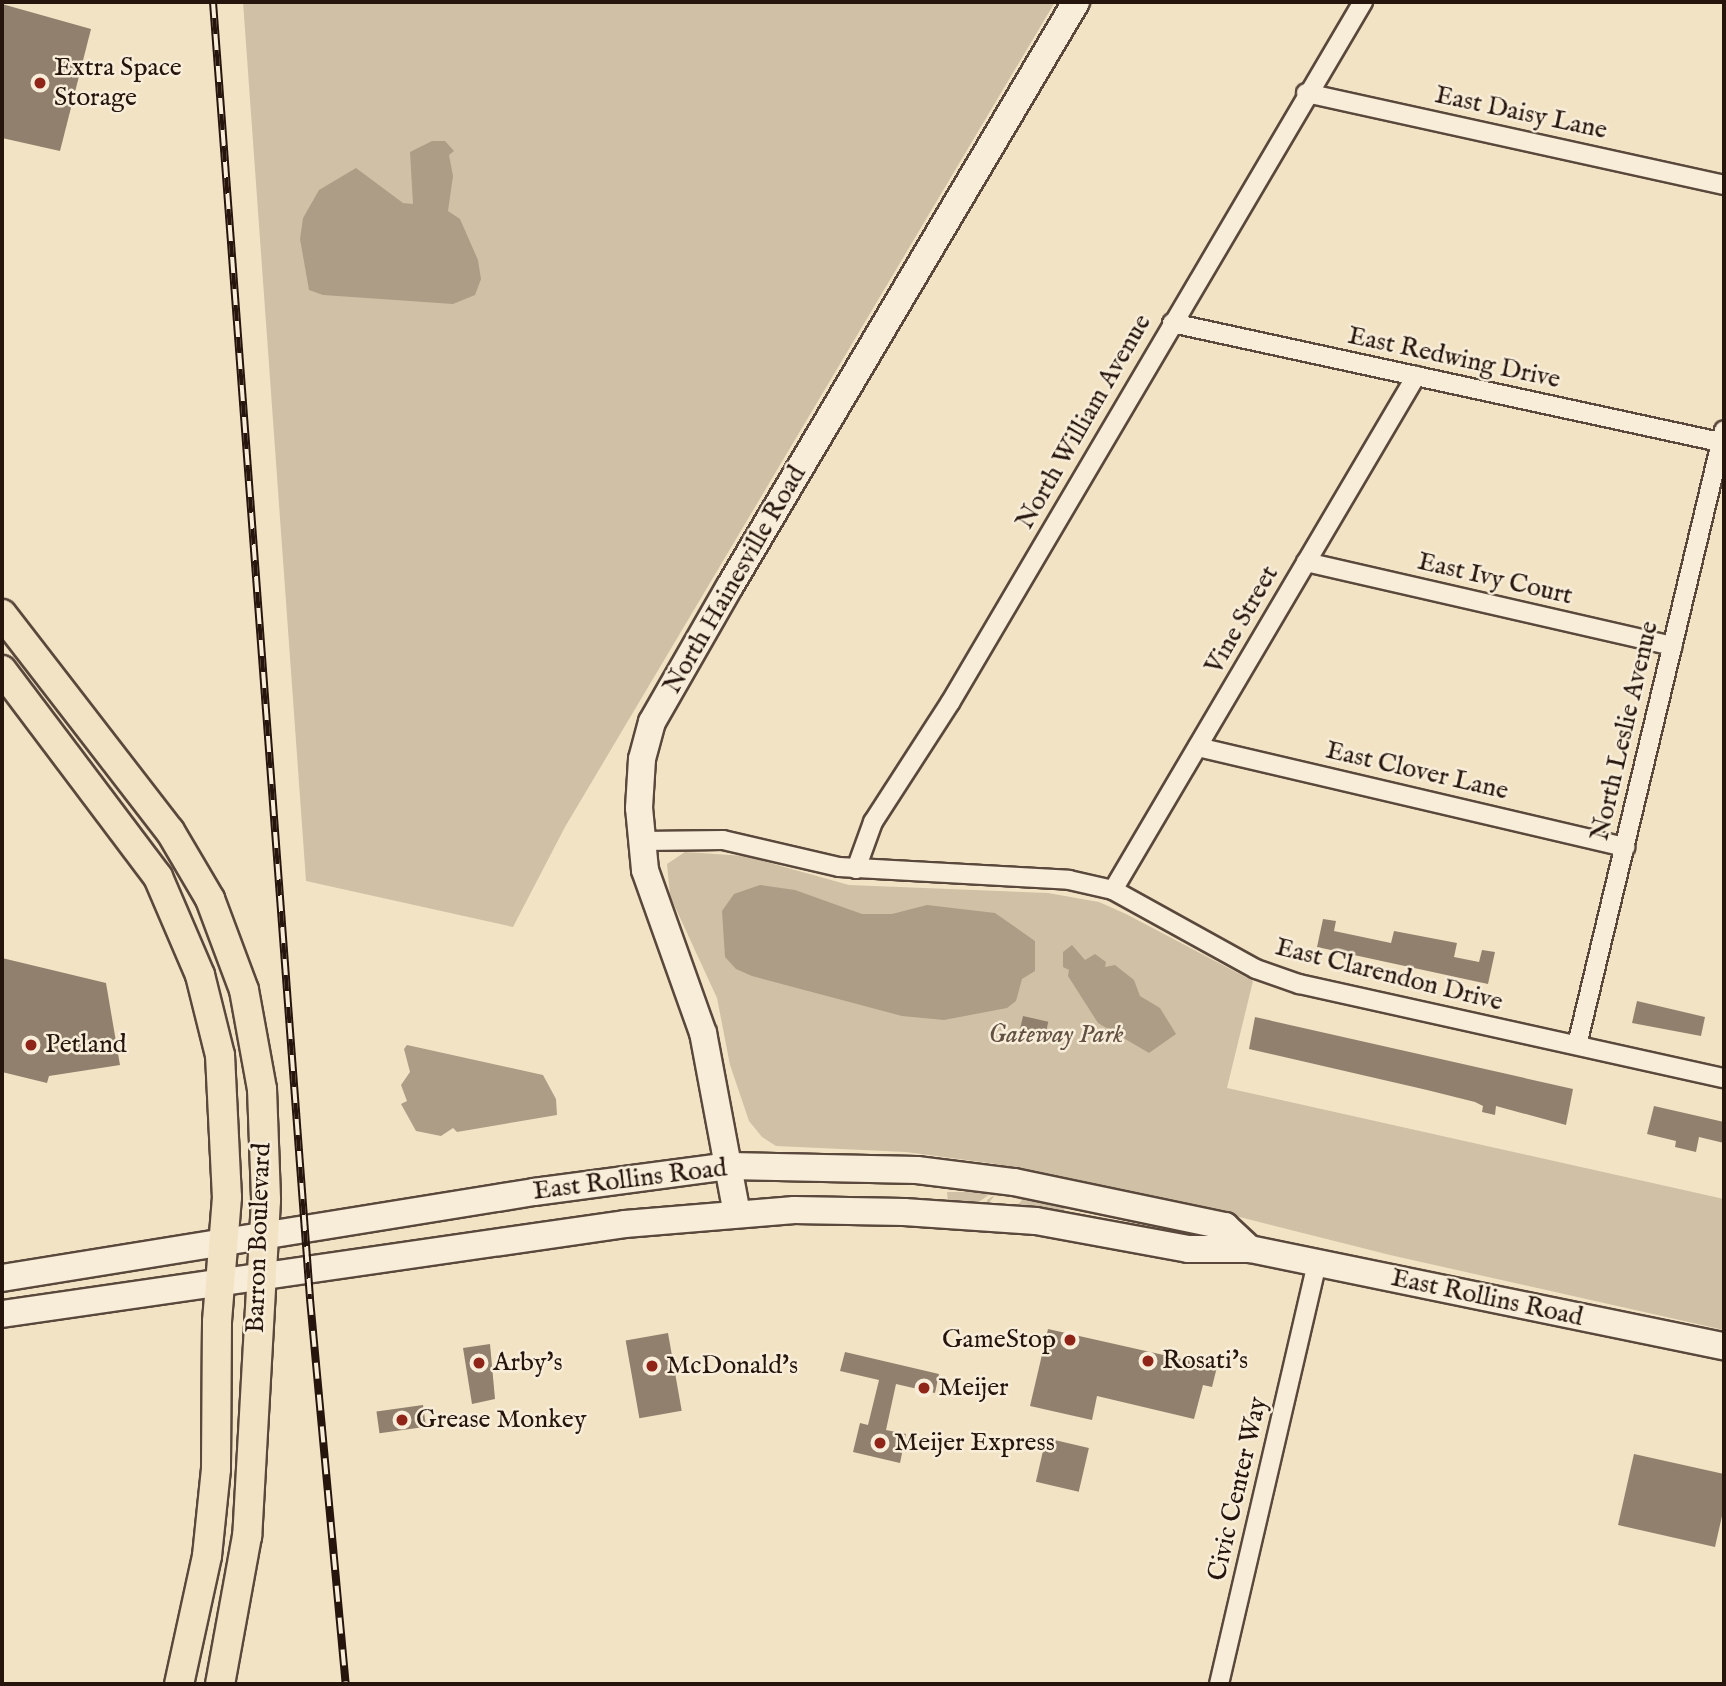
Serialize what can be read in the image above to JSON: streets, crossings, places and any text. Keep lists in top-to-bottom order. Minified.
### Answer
{"streets":{"main road":["North Hainesville Road","East Rollins Road","Barron Boulevard"],"street":["East Daisy Lane","East Redwing Drive","North William Avenue","East Ivy Court","Vine Street","North Leslie Avenue","East Clover Lane","East Clarendon Drive","Civic Center Way"]},"crossings":[["East Daisy Lane","North William Avenue"],["East Redwing Drive","North William Avenue"],["East Redwing Drive","Vine Street"],["East Redwing Drive","North Leslie Avenue"],["North William Avenue","East Clarendon Drive"],["East Ivy Court","Vine Street"],["East Ivy Court","North Leslie Avenue"],["North Hainesville Road","East Clarendon Drive"],["North Hainesville Road","East Rollins Road"],["Vine Street","East Clover Lane"],["Vine Street","East Clarendon Drive"],["North Leslie Avenue","East Clover Lane"],["North Leslie Avenue","East Clarendon Drive"],["East Rollins Road","Barron Boulevard"],["East Rollins Road","Civic Center Way"]],"parks":["Gateway Park"],"places":["Extra Space Storage","Petland","GameStop","Rosati's","Arby's","McDonald's","Meijer","Grease Monkey","Meijer Express"]}
